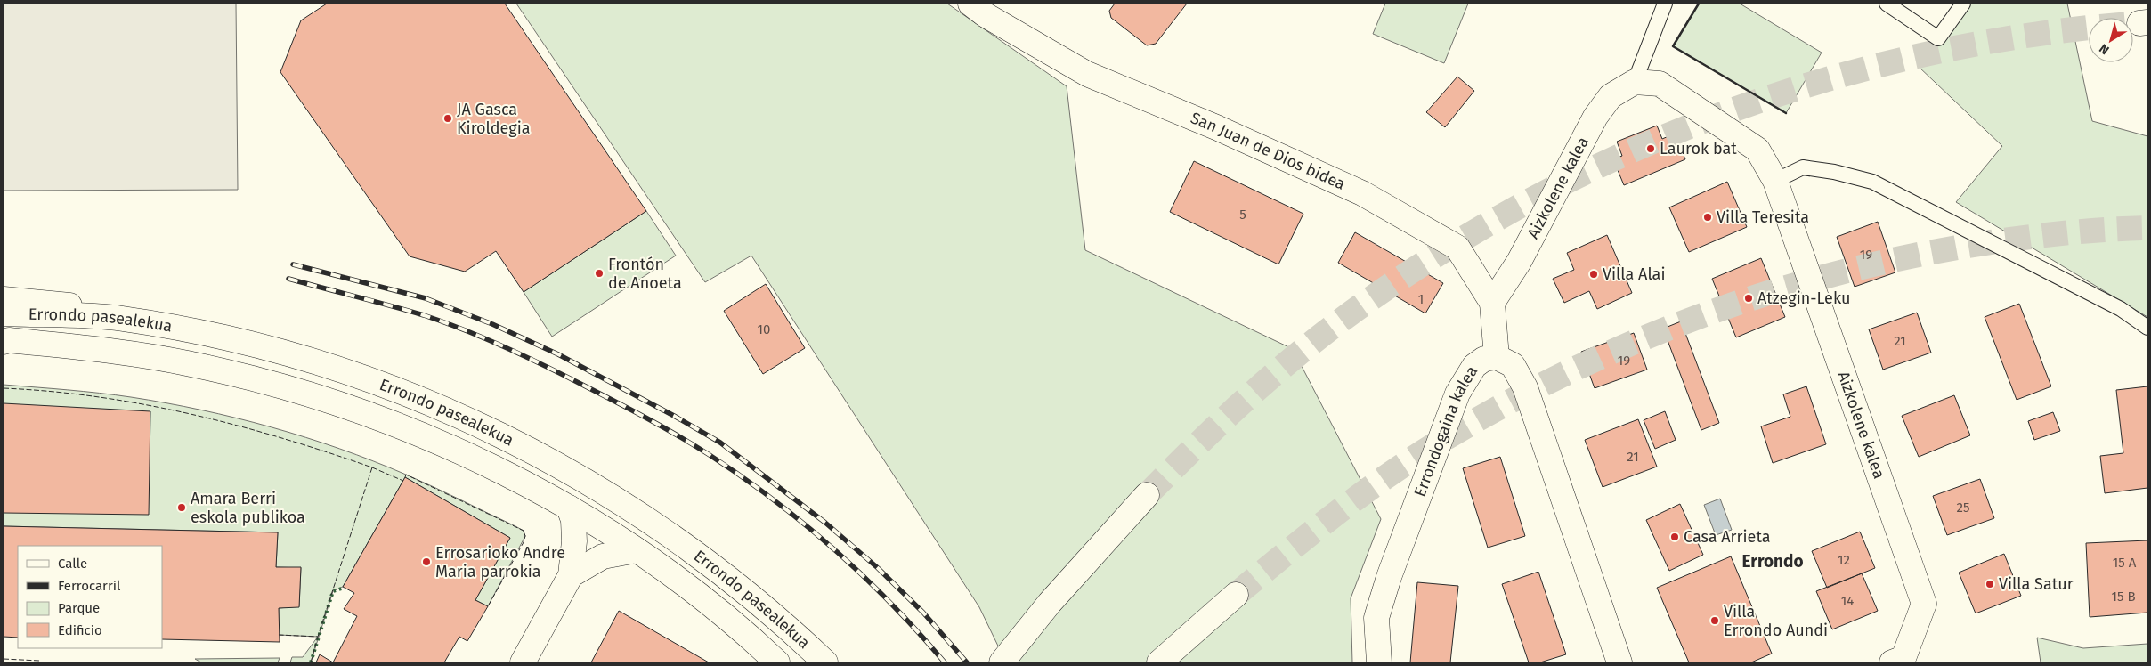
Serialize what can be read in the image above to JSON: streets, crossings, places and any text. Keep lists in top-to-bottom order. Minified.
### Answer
{"streets":{"main road":["San Juan de Dios bidea","Aizkolene kalea","Errondo pasealekua","Errondogaina kalea"]},"crossings":[["San Juan de Dios bidea","Aizkolene kalea"],["San Juan de Dios bidea","Errondogaina kalea"]],"districts":["Errondo"],"places":["JA Gasca Kiroldegia","Laurok bat","Villa Teresita","Frontón de Anoeta","Villa Alai","Atzegin-Leku","Amara Berri eskola publikoa","Casa Arrieta","Errosarioko Andre Maria parrokia","Villa Satur","Villa Errondo Aundi"],"house_numbers":["5","19","1","10","21","19","21","25","12","15 A","15 B","14"],"legend":["Calle","Ferrocarril","Parque","Edificio"],"north":"bottom left"}
